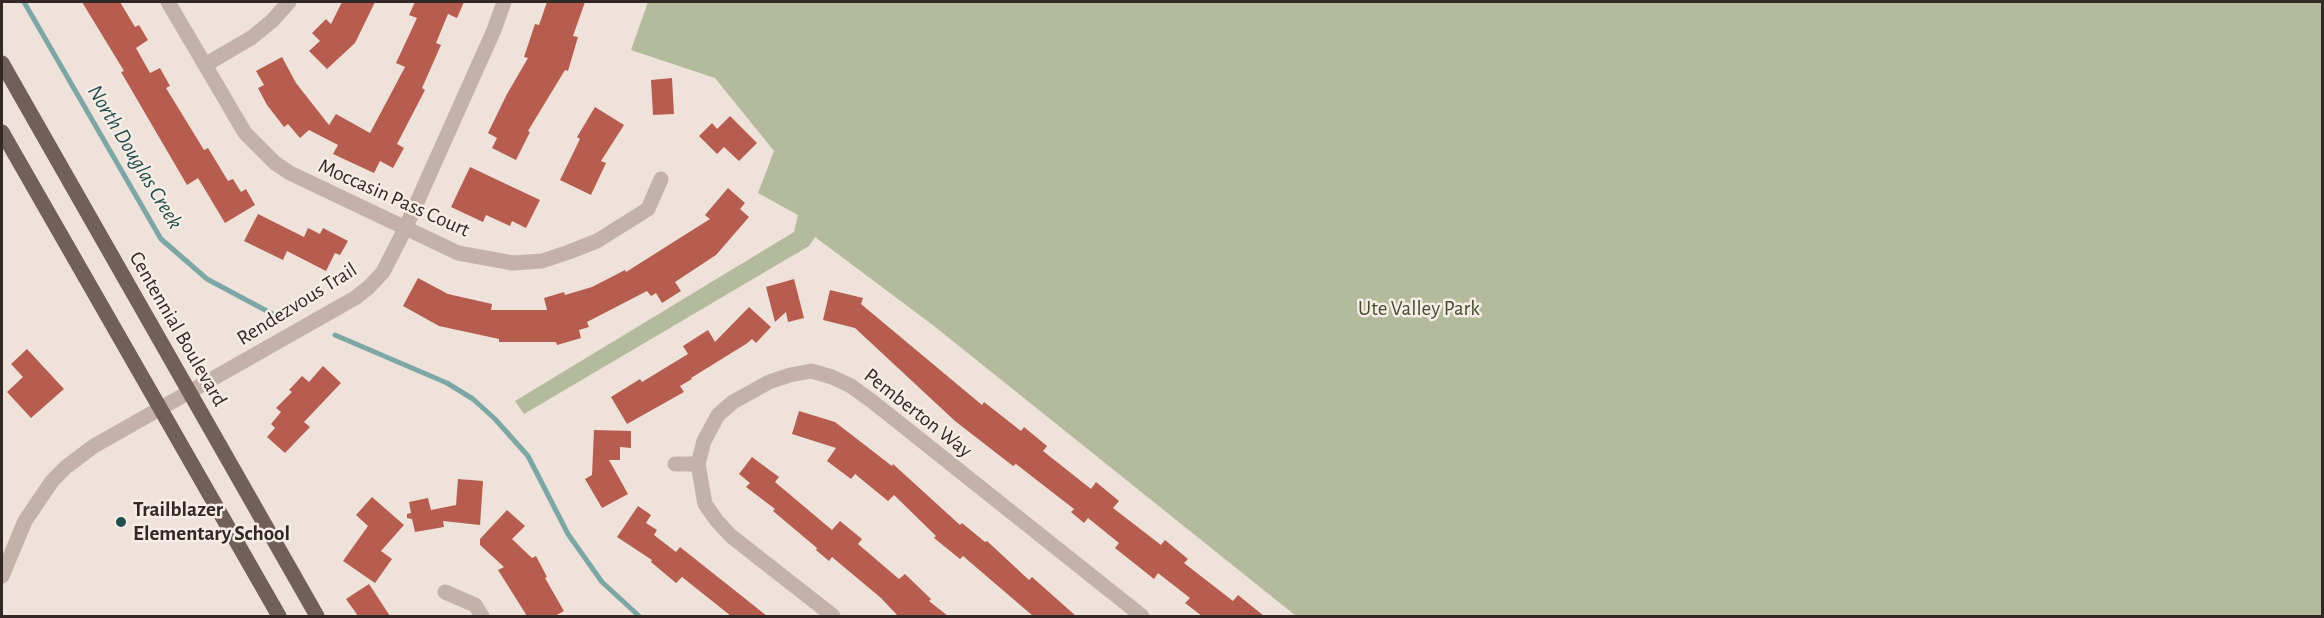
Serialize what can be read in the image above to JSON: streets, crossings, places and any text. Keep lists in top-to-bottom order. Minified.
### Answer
{"streets":{"main road":["Centennial Boulevard"],"street":["Moccasin Pass Court","Rendezvous Trail","Pemberton Way"]},"crossings":[["Moccasin Pass Court","Rendezvous Trail"],["Rendezvous Trail","Centennial Boulevard"]],"water":["North Douglas Creek"],"parks":["Ute Valley Park"],"places":["Trailblazer Elementary School"]}
